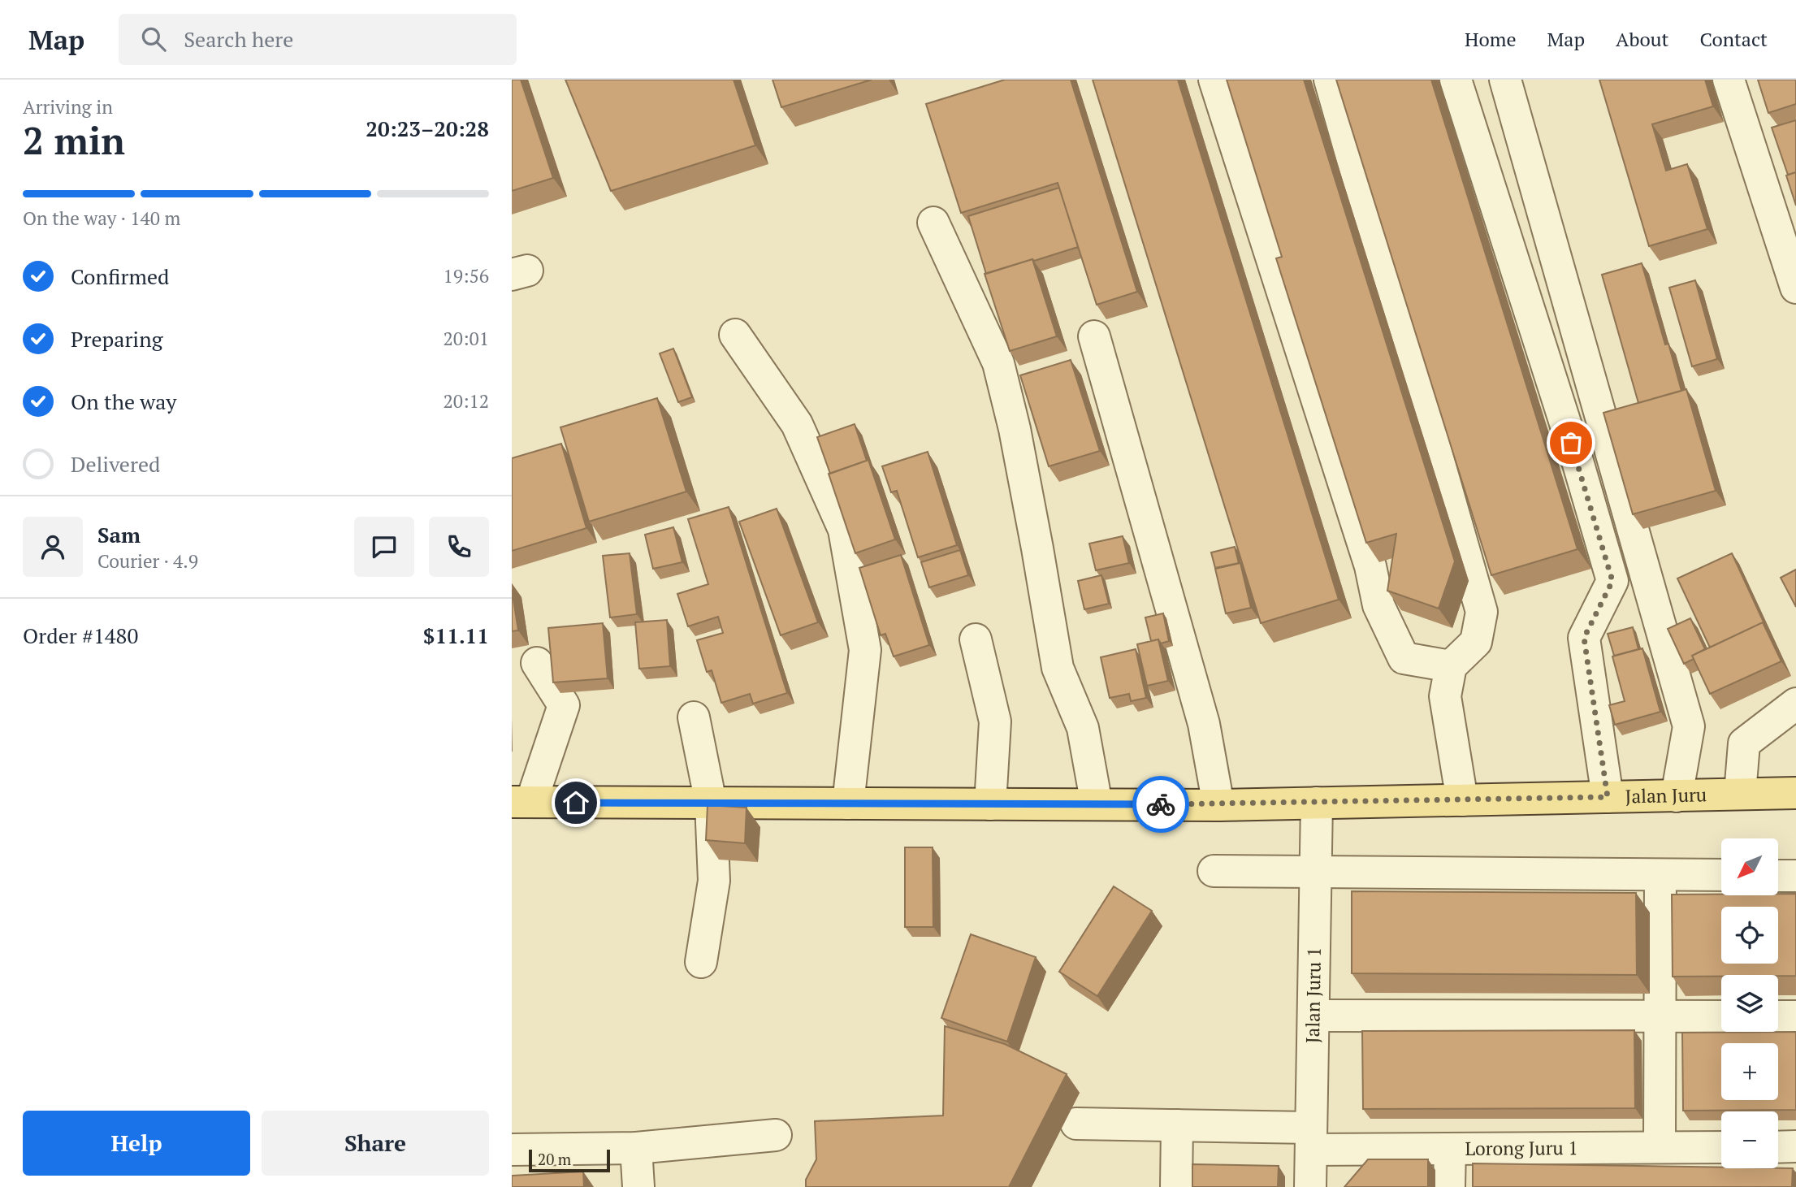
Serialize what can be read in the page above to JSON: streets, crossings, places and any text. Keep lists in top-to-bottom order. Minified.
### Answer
{"streets":{"main road":["Jalan Juru"],"street":["Jalan Juru 1","Lorong Juru 1"]},"crossings":[["Jalan Juru","Jalan Juru 1"],["Jalan Juru 1","Lorong Juru 1"]],"scale_bar":"20 m","north":"bottom left","page":{"header":"Map","search":"Search here","nav":["Home","Map","About","Contact"],"heading":["2 min","Arriving in","20:23–20:28"],"panel":["Sam","Courier · 4.9","Order #1480","$11.11"],"bar":"On the way · 140 m","list":[["Confirmed","19:56"],["Preparing","20:01"],["On the way","20:12"],"Delivered"],"map_buttons":["+","−"],"buttons":["Help","Share"],"scale":"20 m"}}
